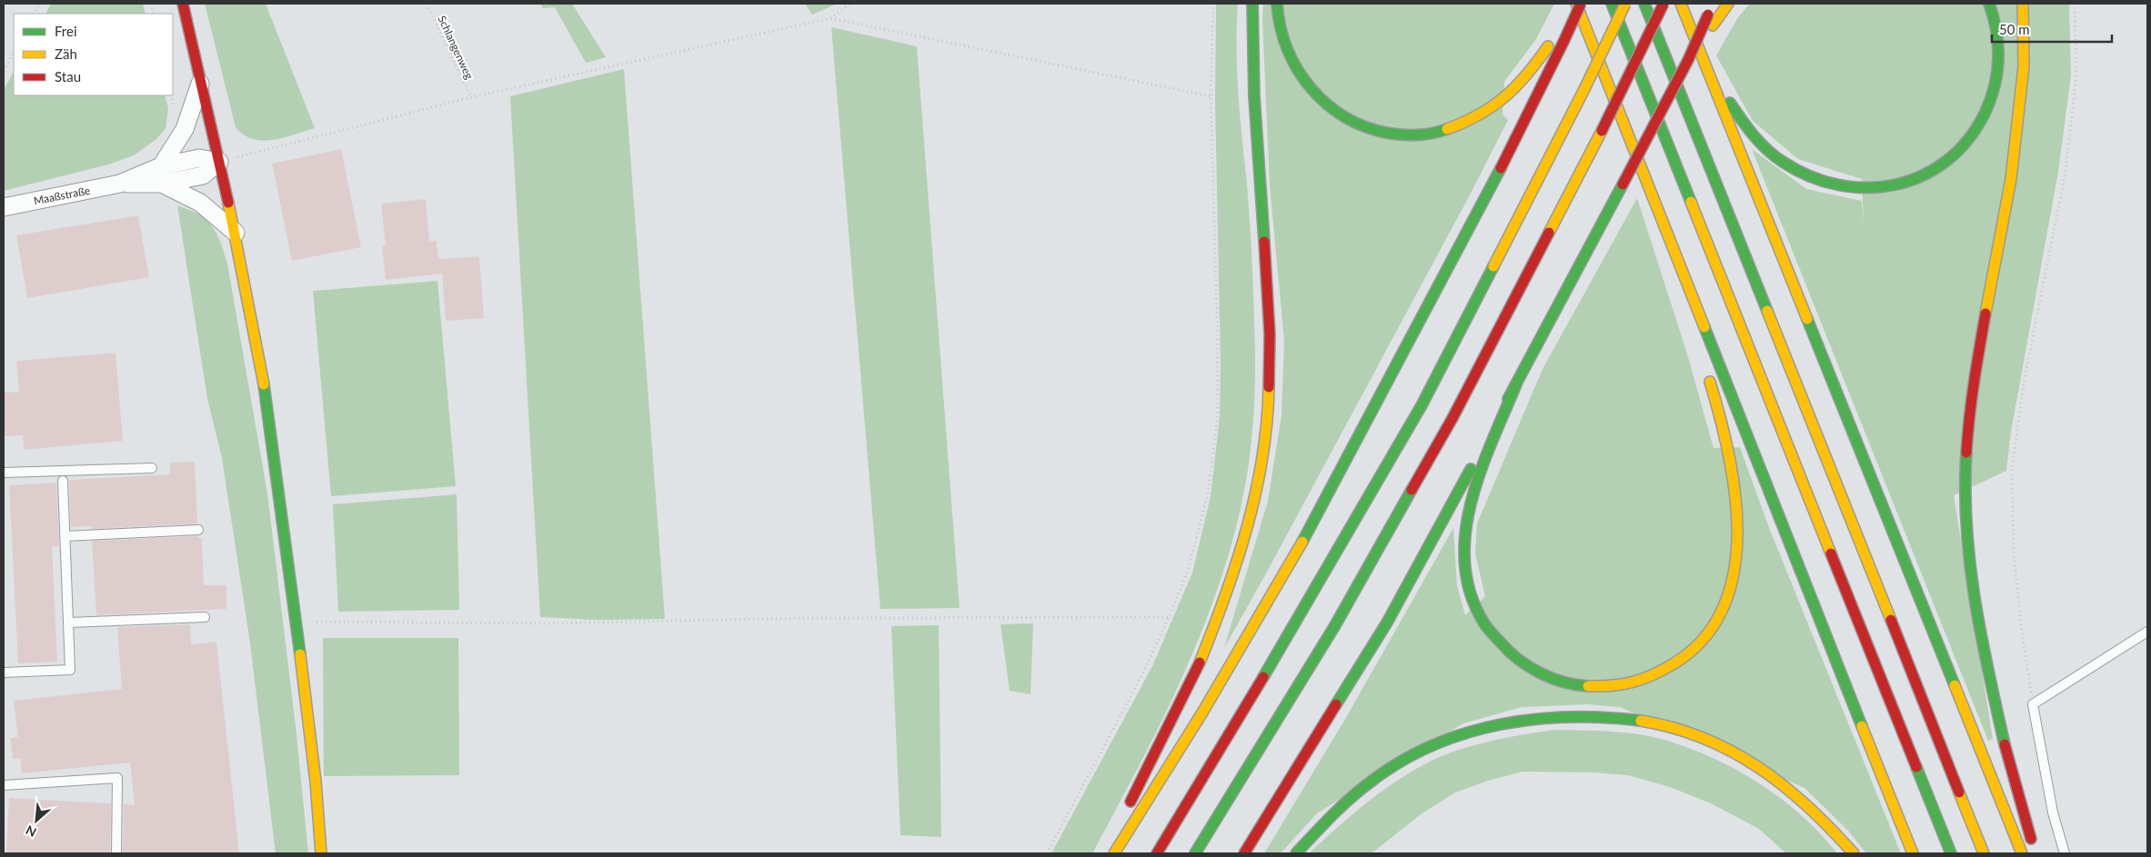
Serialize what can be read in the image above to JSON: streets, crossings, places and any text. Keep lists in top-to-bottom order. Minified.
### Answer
{"streets":{"street":["Maaßstraße"],"path":["Schlangenweg"]},"legend":["Frei","Zäh","Stau"],"scale_bar":"50 m","north":"bottom left"}
